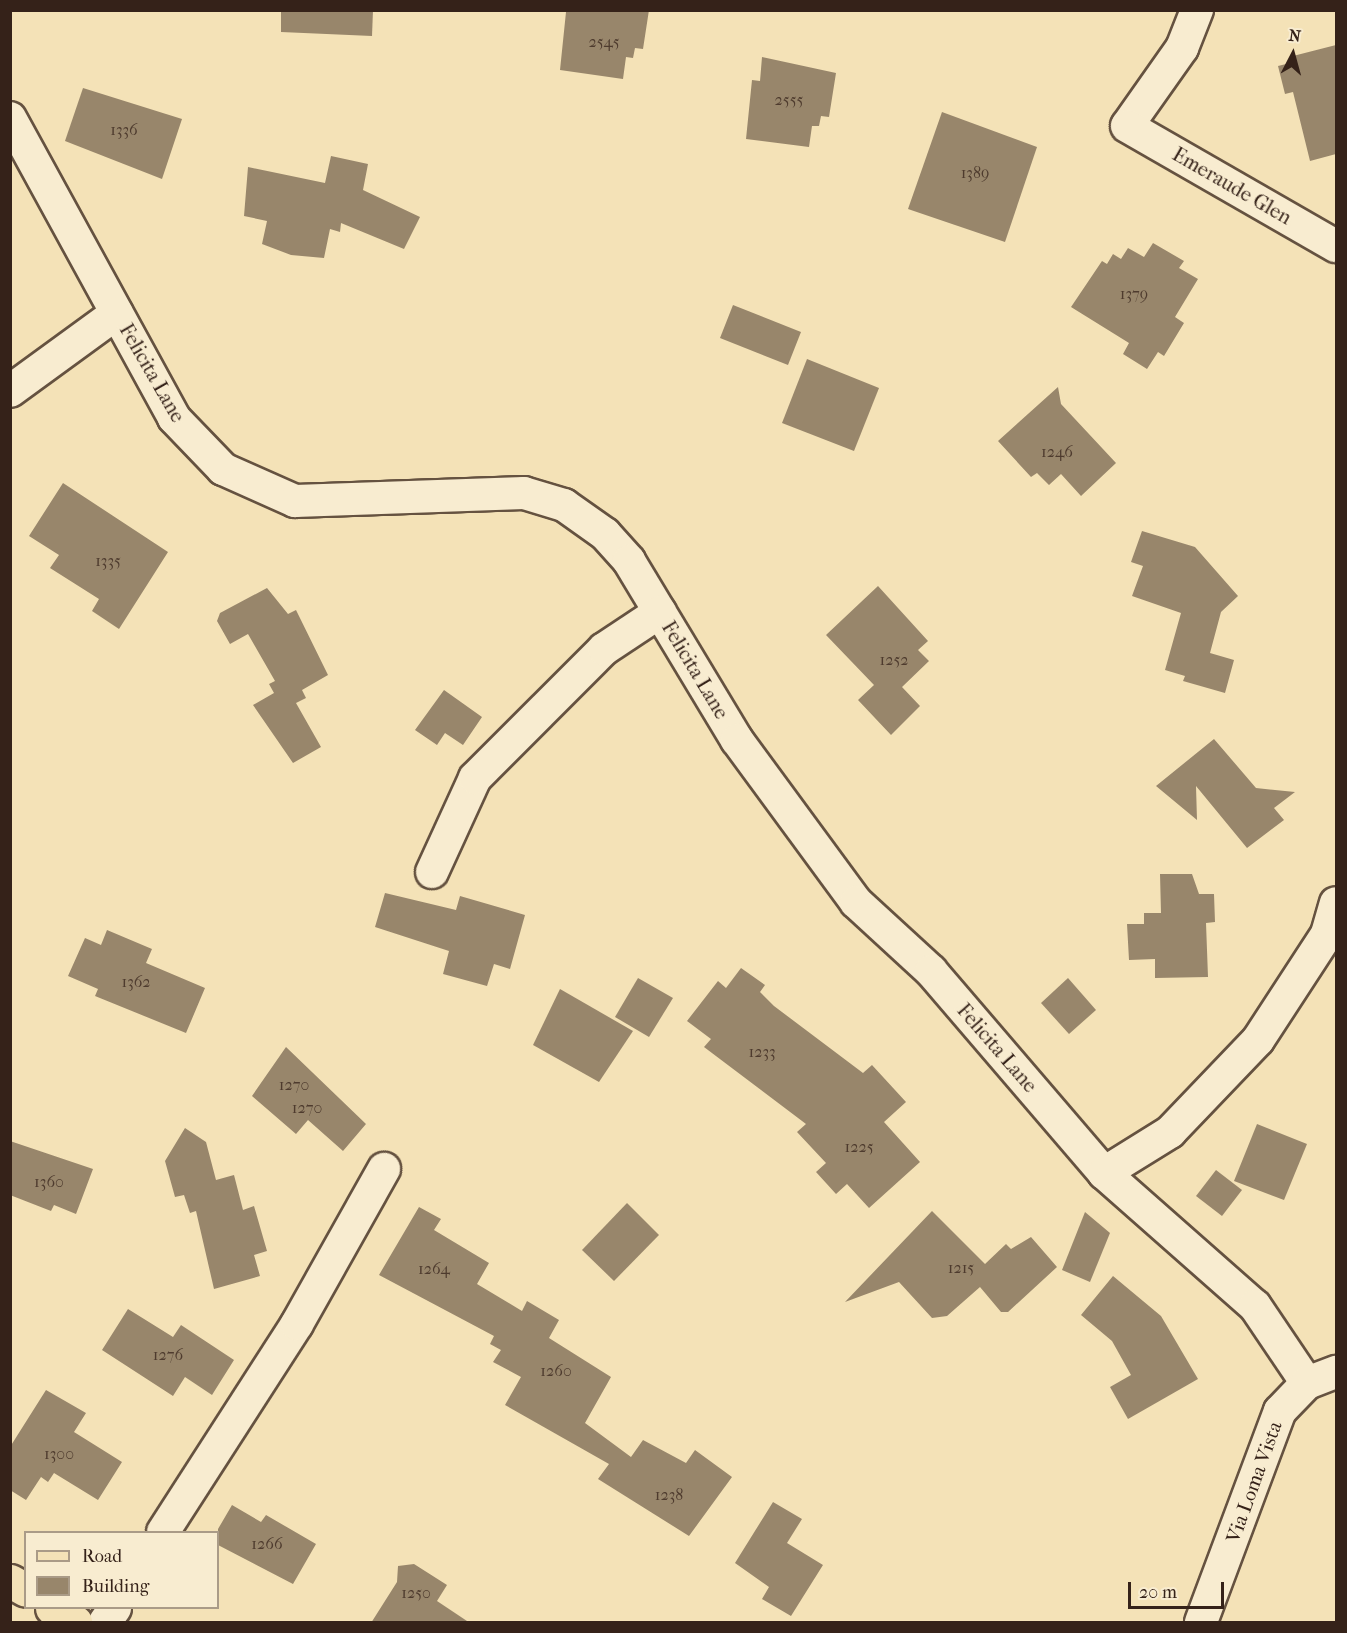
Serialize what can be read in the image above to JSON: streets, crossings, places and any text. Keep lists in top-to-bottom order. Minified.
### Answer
{"streets":{"street":["Emeraude Glen","Felicita Lane","Via Loma Vista"]},"crossings":[["Felicita Lane","Via Loma Vista"]],"house_numbers":["2545","2555","1336","1389","1379","1246","1335","1252","1362","1233","1270","1270","1225","1360","1215","1264","1276","1260","1300","1238","1266","1250"],"legend":["Road","Building"],"scale_bar":"20 m","north":"top"}
